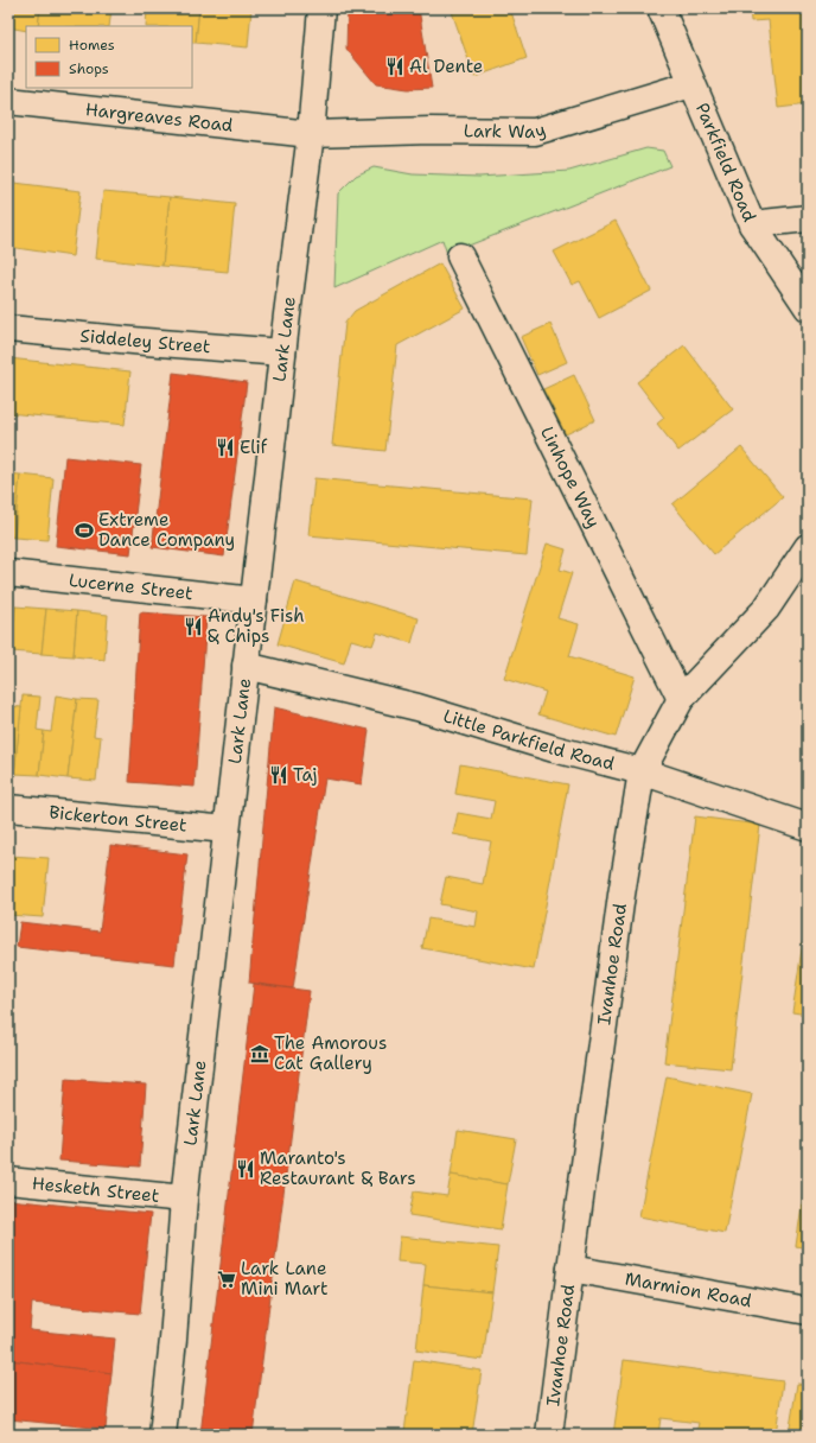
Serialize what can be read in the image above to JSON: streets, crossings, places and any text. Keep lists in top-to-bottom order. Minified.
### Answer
{"streets":{"street":["Hargreaves Road","Lark Way","Parkfield Road","Lark Lane","Siddeley Street","Linhope Way","Lucerne Street","Little Parkfield Road","Bickerton Street","Ivanhoe Road","Hesketh Street","Marmion Road"]},"crossings":[["Hargreaves Road","Lark Way"],["Hargreaves Road","Lark Lane"],["Lark Way","Parkfield Road"],["Lark Way","Lark Lane"],["Lark Lane","Siddeley Street"],["Lark Lane","Lucerne Street"],["Lark Lane","Little Parkfield Road"],["Lark Lane","Bickerton Street"],["Lark Lane","Hesketh Street"],["Linhope Way","Ivanhoe Road"],["Little Parkfield Road","Ivanhoe Road"],["Ivanhoe Road","Marmion Road"]],"places":{"restaurant":["Al Dente","Elif","Andy's Fish & Chips","Taj","Maranto's Restaurant & Bars"],"sports":["Extreme Dance Company"],"museum":["The Amorous Cat Gallery"],"supermarket":["Lark Lane Mini Mart"]},"legend":["Homes","Shops"]}
